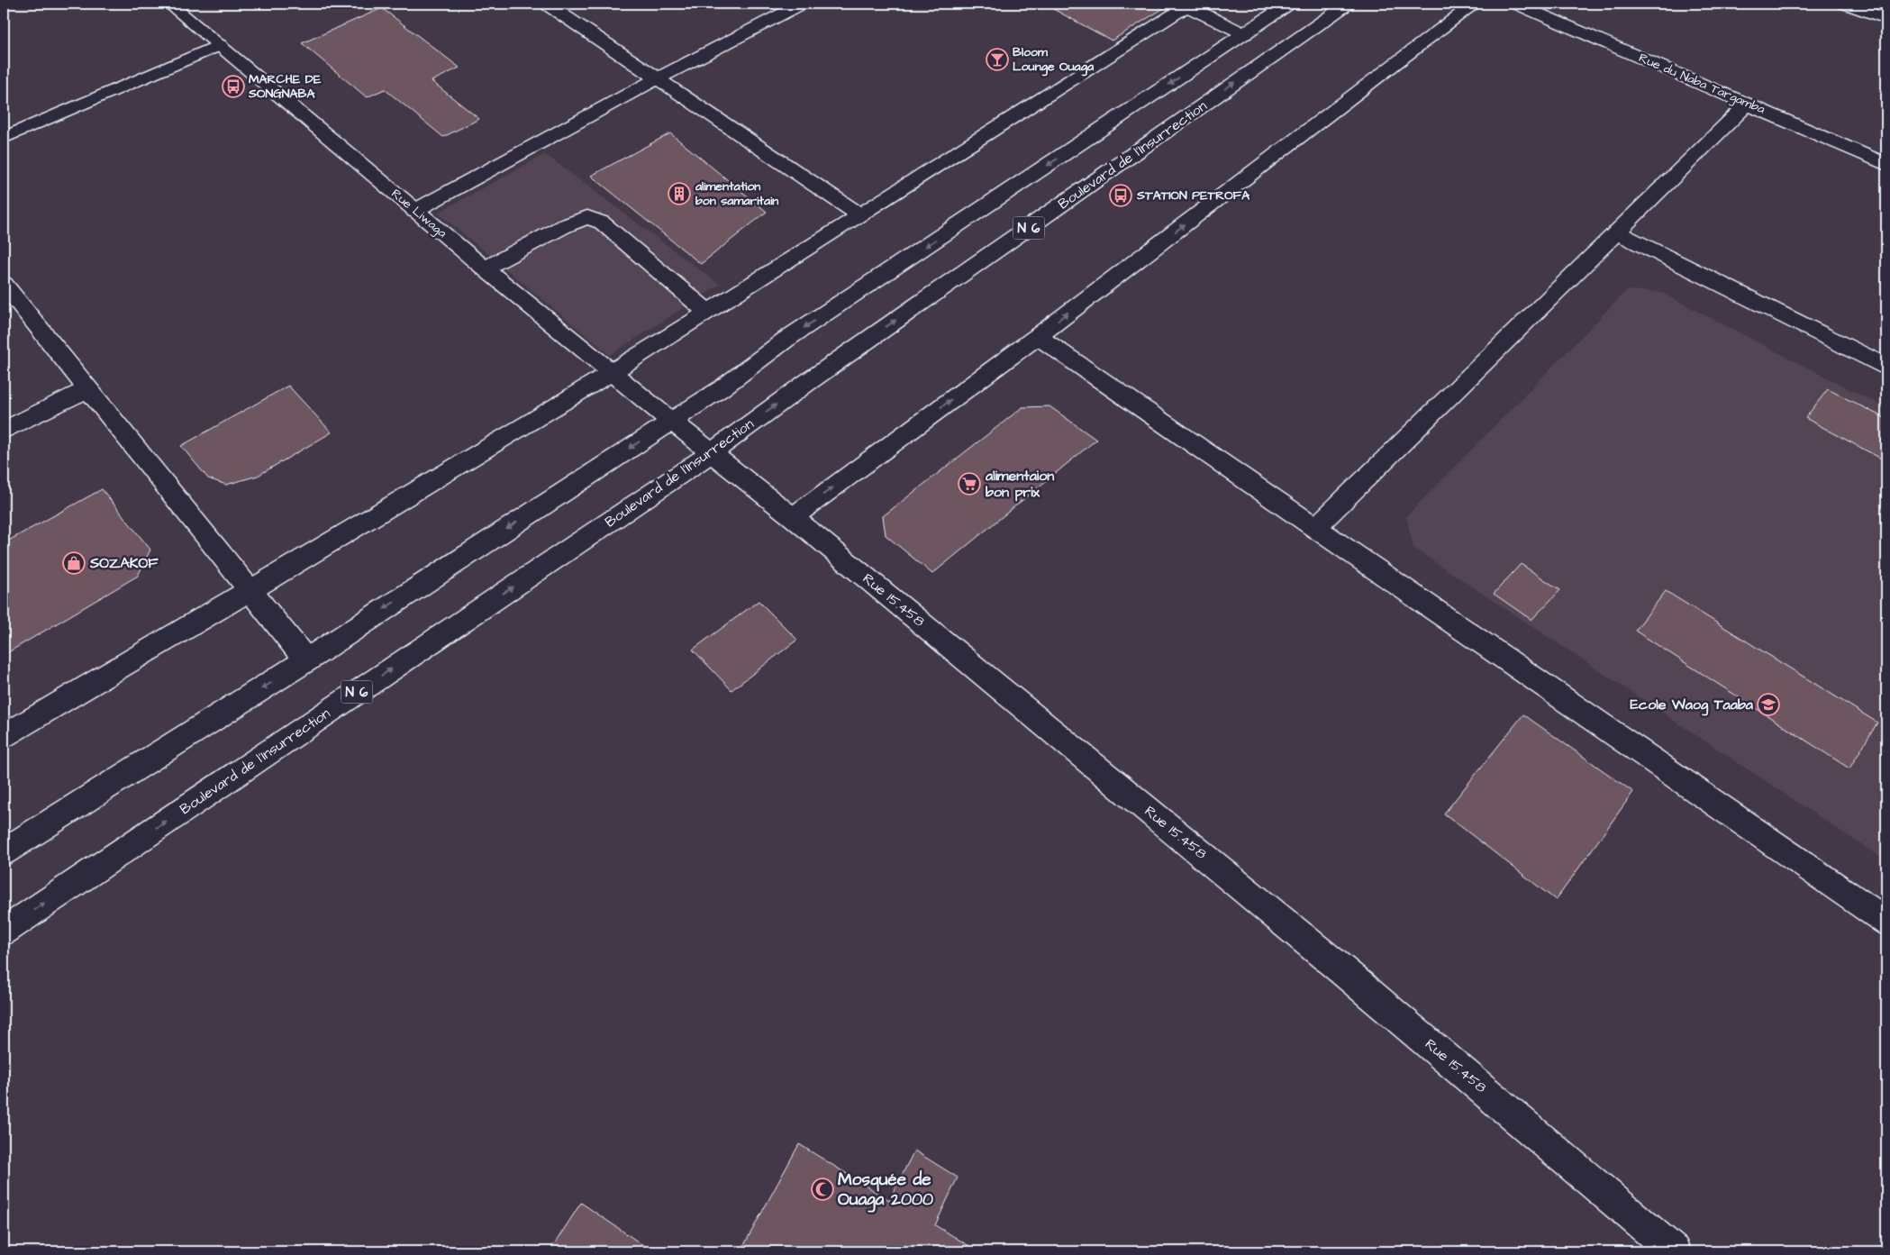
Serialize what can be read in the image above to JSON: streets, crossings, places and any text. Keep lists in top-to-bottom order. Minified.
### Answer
{"streets":{"street":["Rue du Naba Targamba","Boulevard de l'Insurrection","Rue Liwaga","N 6","Rue 15.458"]},"crossings":[["Boulevard de l'Insurrection","Rue 15.458"],["Rue Liwaga","Rue 15.458"]],"places":{"bar":["Bloom Lounge Ouaga"],"bus stop":["MARCHE DE SONGNABA","STATION PETROFA"],"building":["alimentation bon samaritain"],"supermarket":["alimentaion bon prix"],"shop":["SOZAKOF"],"school or university":["Ecole Waog Taaba"],"mosque":["Mosquée de Ouaga 2000"]}}
